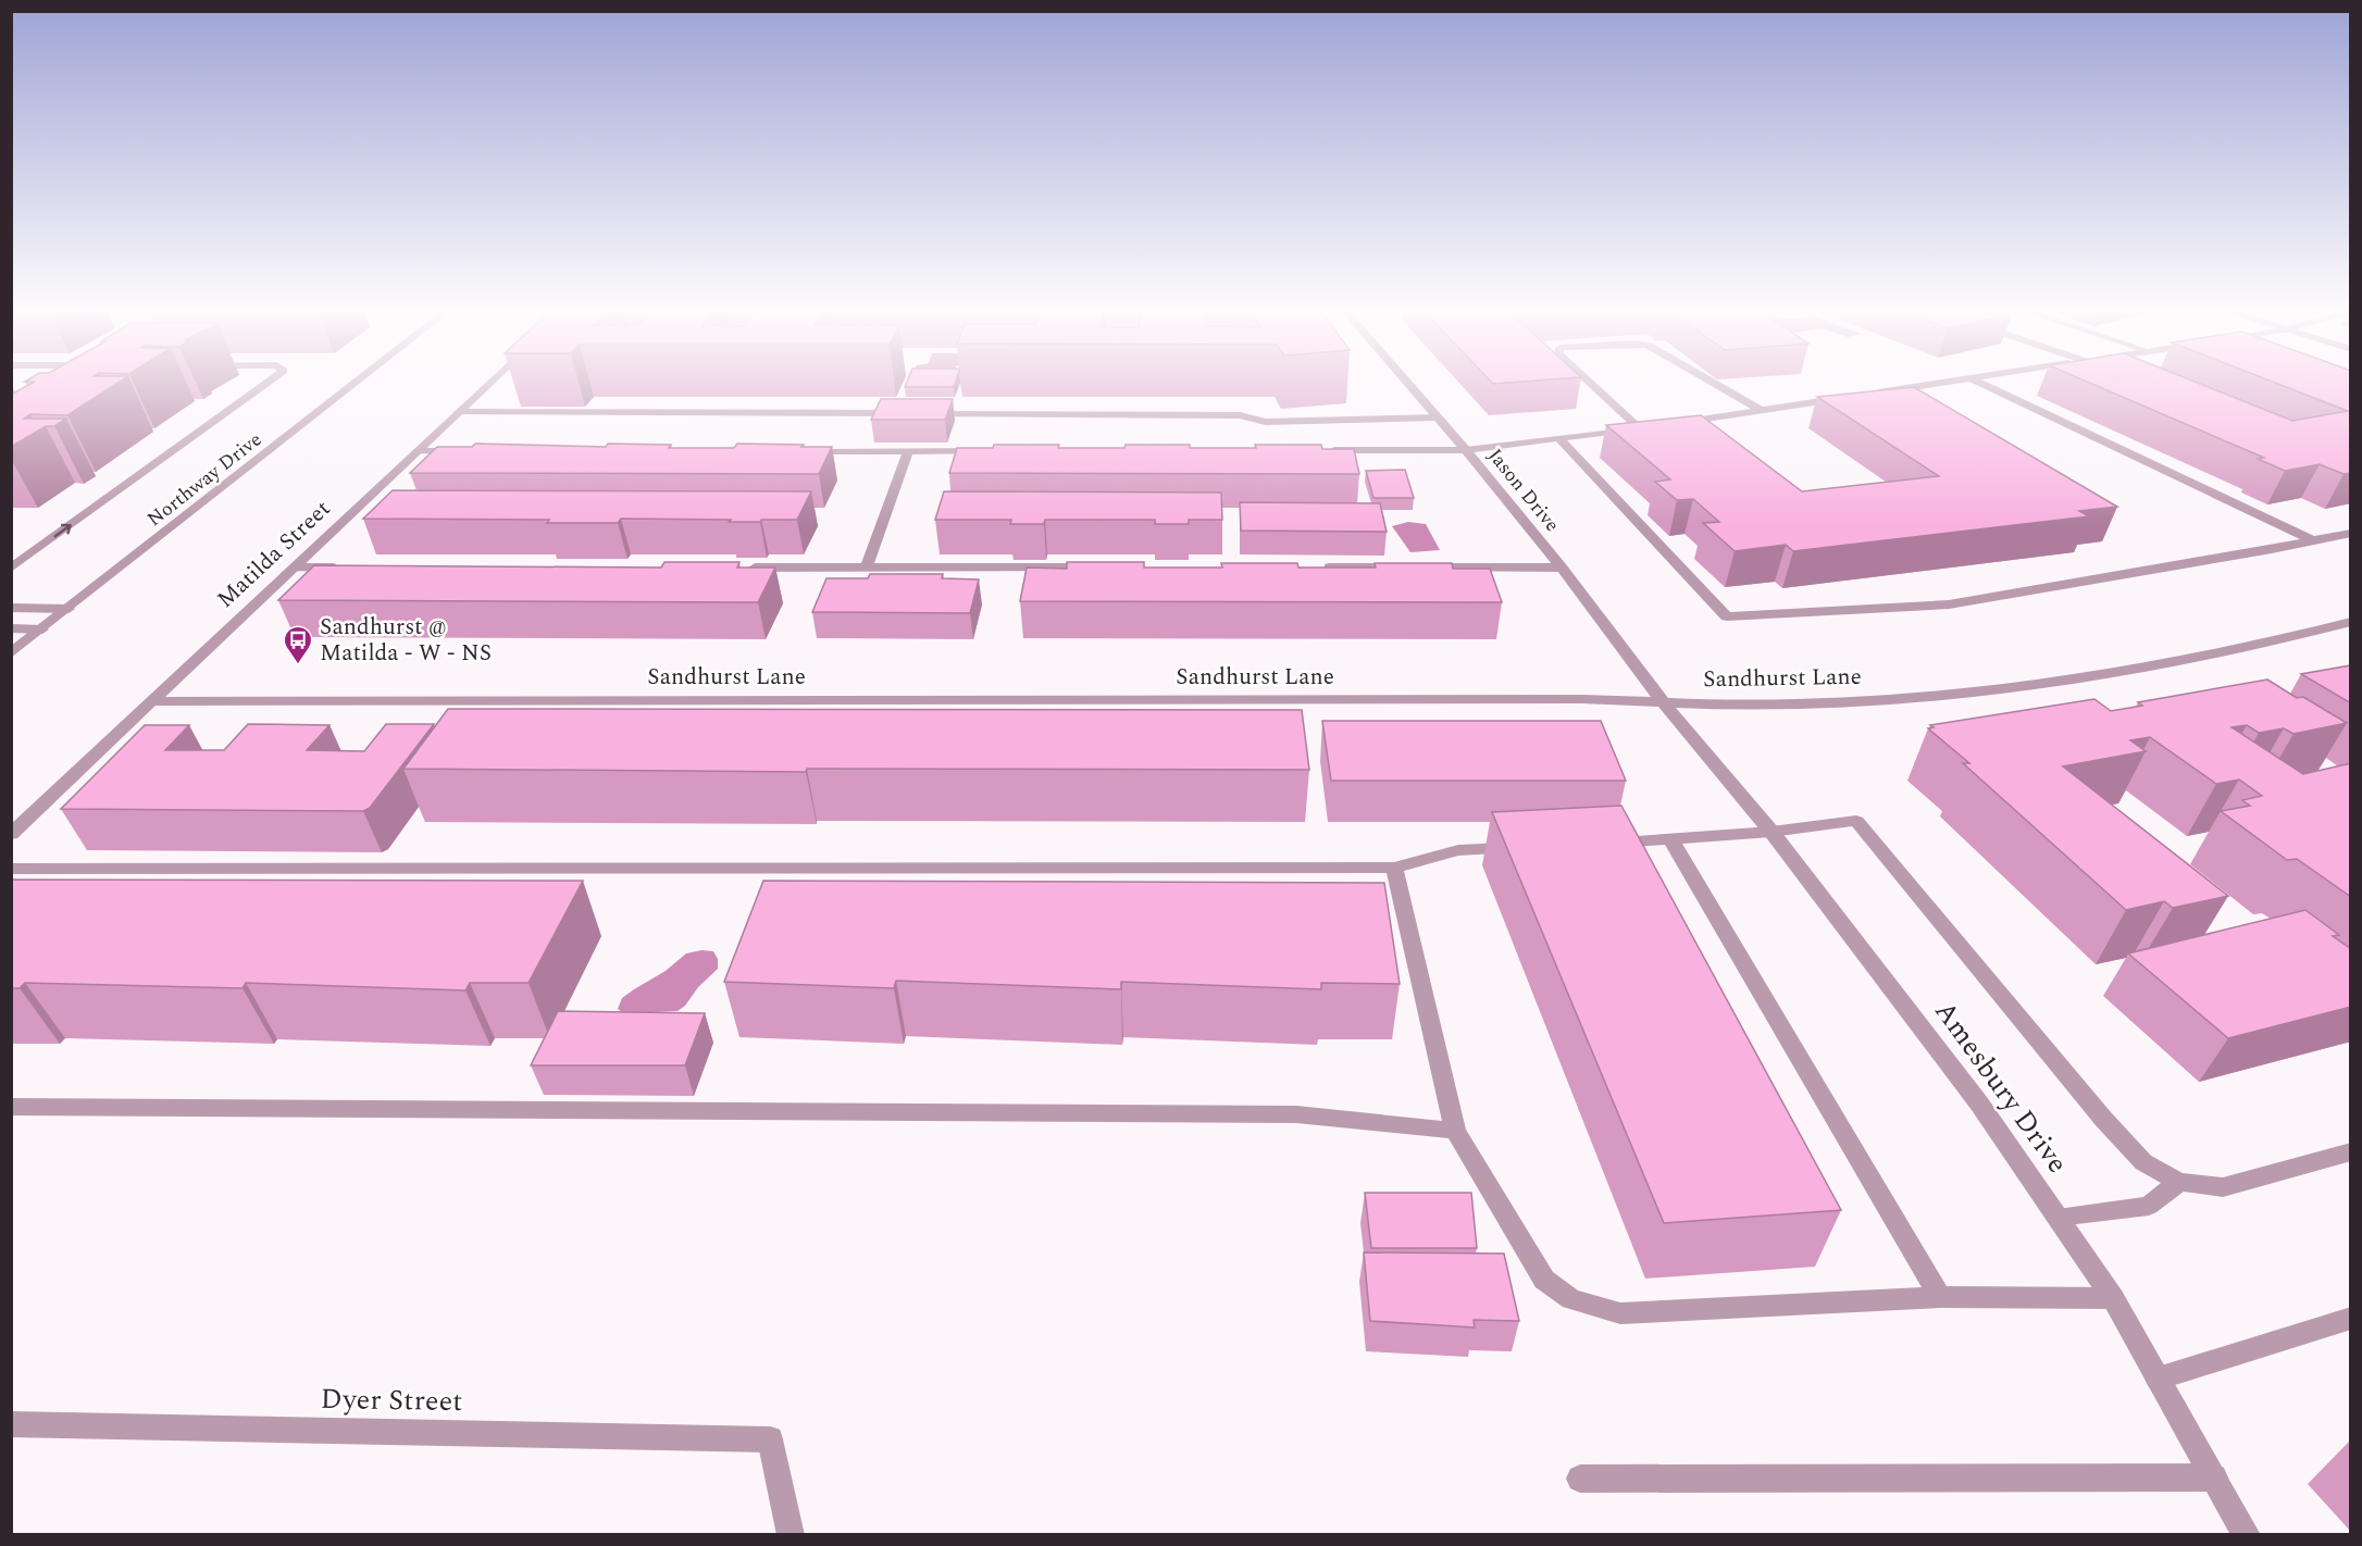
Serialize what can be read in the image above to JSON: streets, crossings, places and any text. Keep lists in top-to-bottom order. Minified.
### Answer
{"streets":{"street":["Northway Drive","Jason Drive","Matilda Street","Sandhurst Lane","Amesbury Drive","Dyer Street"]},"crossings":[["Jason Drive","Sandhurst Lane"],["Jason Drive","Amesbury Drive"],["Matilda Street","Sandhurst Lane"],["Sandhurst Lane","Amesbury Drive"]],"places":{"bus stop":["Sandhurst @ Matilda - W - NS"]}}
